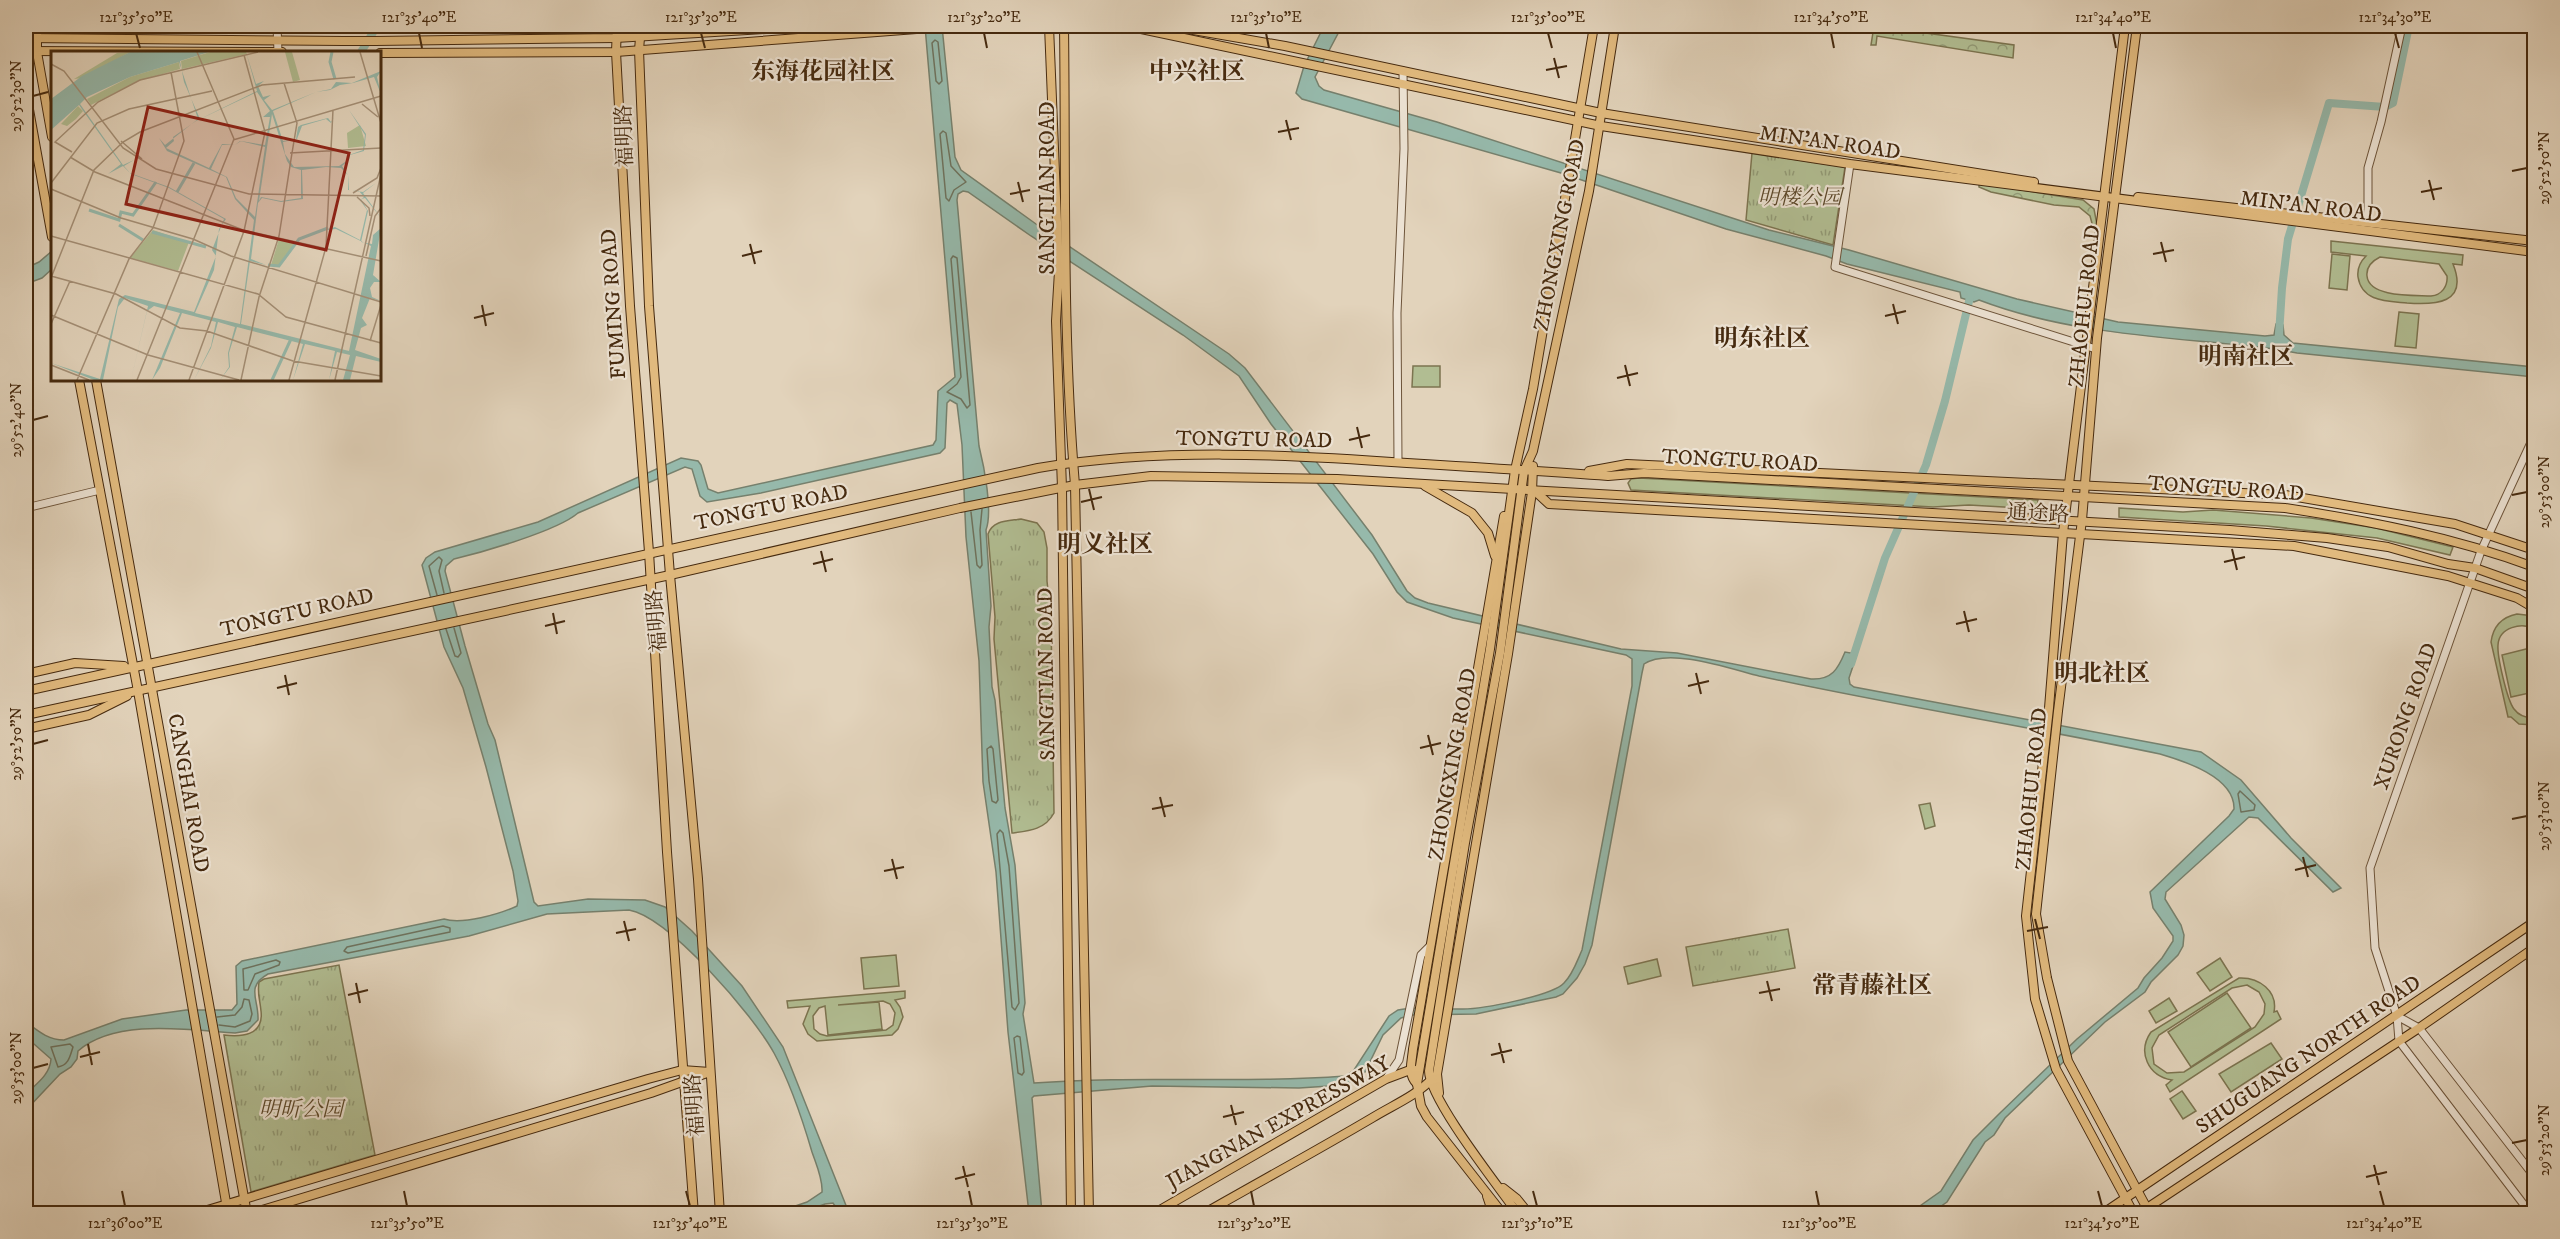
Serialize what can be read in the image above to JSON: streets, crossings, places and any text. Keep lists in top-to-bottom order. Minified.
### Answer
{"streets":{"main road":["福明路","MIN'AN ROAD","SANGTIAN ROAD","ZHONGXING ROAD","FUMING ROAD","ZHAOHUI ROAD","TONGTU ROAD","通途路","CANGHAI ROAD","SHUGUANG NORTH ROAD","JIANGNAN EXPRESSWAY"],"street":["XURONG ROAD"]},"crossings":[["福明路","FUMING ROAD"],["福明路","TONGTU ROAD"],["MIN'AN ROAD","ZHONGXING ROAD"],["MIN'AN ROAD","ZHAOHUI ROAD"],["SANGTIAN ROAD","TONGTU ROAD"],["ZHONGXING ROAD","TONGTU ROAD"],["ZHONGXING ROAD","通途路"],["ZHONGXING ROAD","JIANGNAN EXPRESSWAY"],["FUMING ROAD","TONGTU ROAD"],["ZHAOHUI ROAD","TONGTU ROAD"],["ZHAOHUI ROAD","通途路"],["ZHAOHUI ROAD","SHUGUANG NORTH ROAD"],["TONGTU ROAD","通途路"],["TONGTU ROAD","XURONG ROAD"],["TONGTU ROAD","CANGHAI ROAD"],["通途路","XURONG ROAD"],["XURONG ROAD","SHUGUANG NORTH ROAD"]],"districts":["东海花园社区","中兴社区","明东社区","明南社区","明义社区","明北社区","常青藤社区"],"parks":["明楼公园","明昕公园"],"coordinates":["121°35'50\"E","121°35'40\"E","121°35'30\"E","121°35'20\"E","121°35'10\"E","121°35'00\"E","121°34'50\"E","121°34'40\"E","121°34'30\"E","29°52'30\"N","29°52'50\"N","29°52'40\"N","29°53'00\"N","29°53'10\"N","29°53'20\"N","121°36'00\"E"]}
